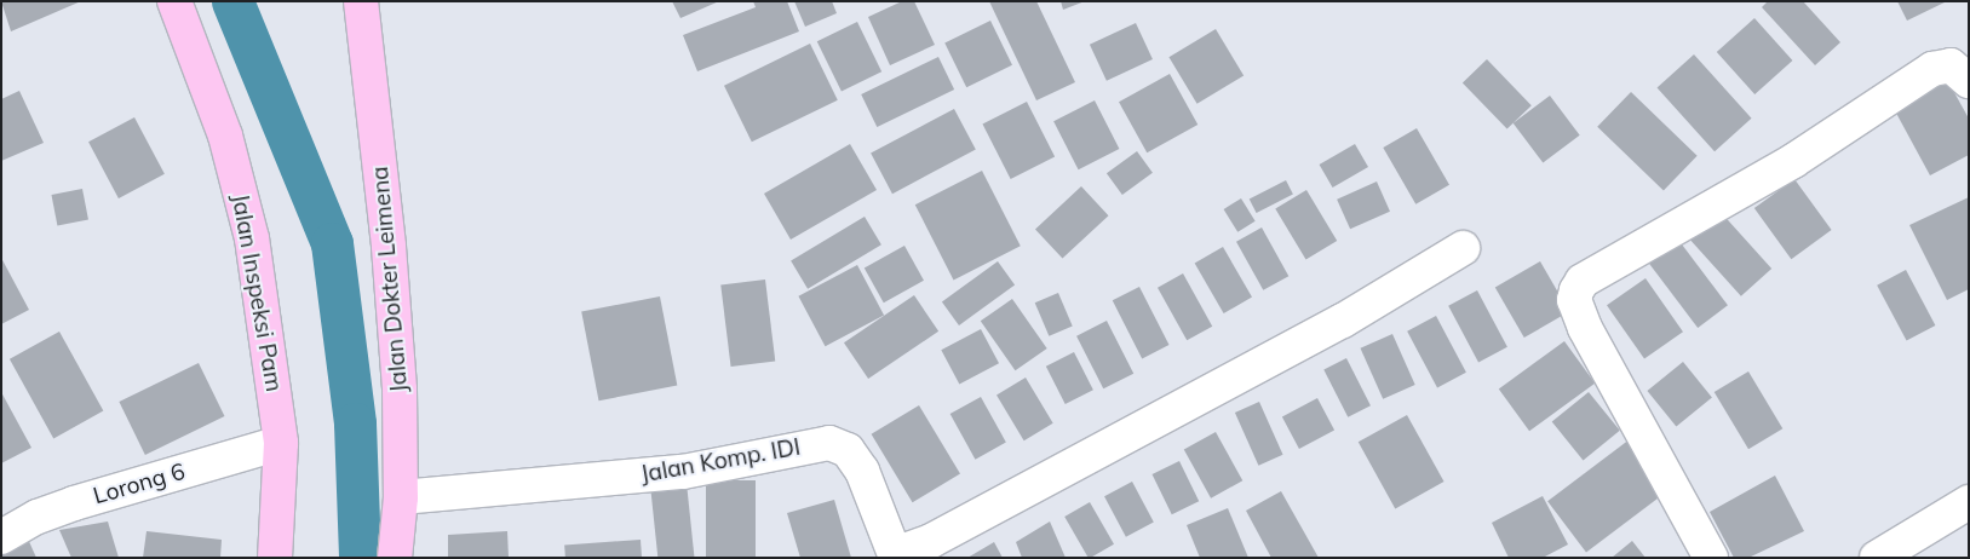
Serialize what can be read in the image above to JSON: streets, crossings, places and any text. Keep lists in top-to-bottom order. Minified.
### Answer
{"streets":{"main road":["Jalan Dokter Leimena","Jalan Inspeksi Pam"],"street":["Jalan Komp. IDI","Lorong 6"]},"crossings":[["Jalan Dokter Leimena","Jalan Komp. IDI"],["Jalan Inspeksi Pam","Lorong 6"]]}
